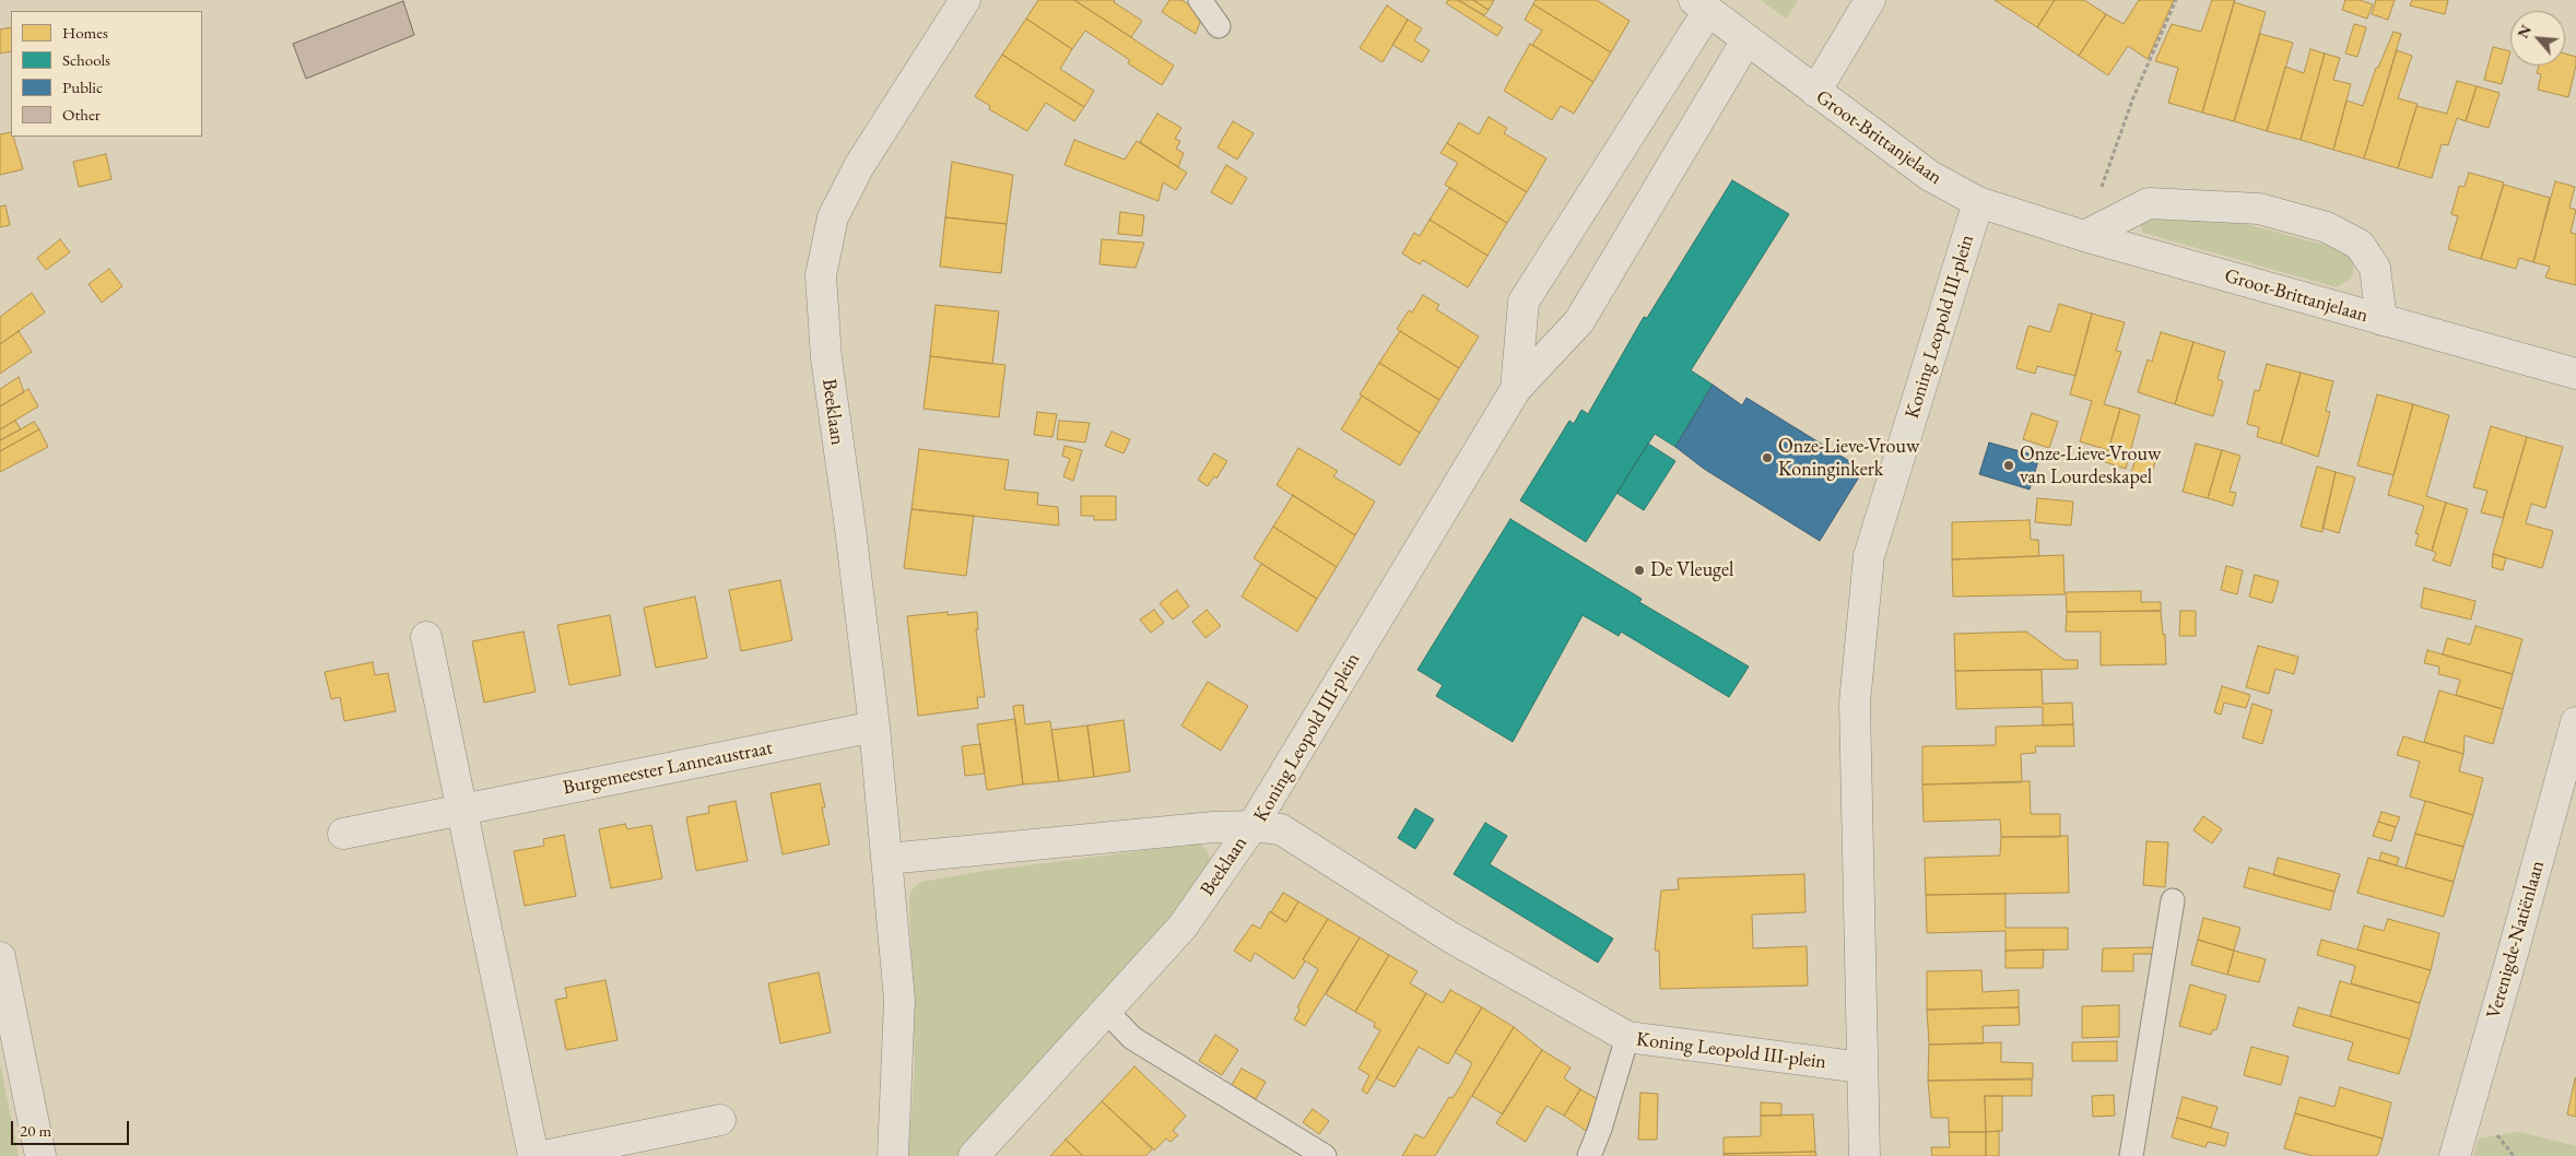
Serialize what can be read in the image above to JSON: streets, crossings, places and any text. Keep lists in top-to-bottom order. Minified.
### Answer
{"streets":{"street":["Groot-Brittanjelaan","Koning Leopold III-plein","Beeklaan","Burgemeester Lanneaustraat","Verenigde-Natiënlaan"]},"crossings":[["Groot-Brittanjelaan","Koning Leopold III-plein"],["Koning Leopold III-plein","Beeklaan"],["Beeklaan","Burgemeester Lanneaustraat"]],"places":["Onze-Lieve-Vrouw Koninginkerk","Onze-Lieve-Vrouw van Lourdeskapel","De Vleugel"],"legend":["Homes","Schools","Public","Other"],"scale_bar":"20 m","north":"top left"}
